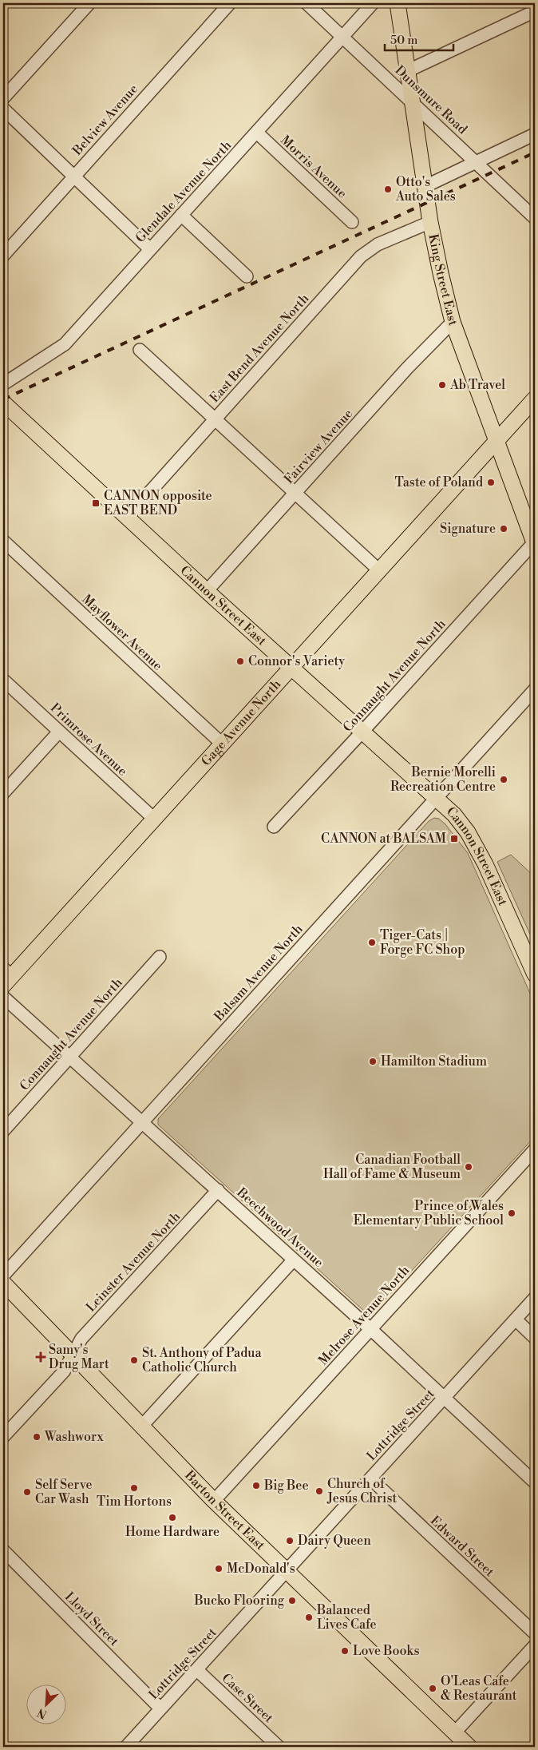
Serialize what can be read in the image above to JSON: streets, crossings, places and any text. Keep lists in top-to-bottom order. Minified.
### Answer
{"streets":{"main road":["King Street East","Cannon Street East","Gage Avenue North","Barton Street East"],"street":["Dunsmure Road","Belview Avenue","Morris Avenue","Glendale Avenue North","East Bend Avenue North","Fairview Avenue","Mayflower Avenue","Connaught Avenue North","Primrose Avenue","Balsam Avenue North","Beechwood Avenue","Leinster Avenue North","Melrose Avenue North","Lottridge Street","Edward Street","Lloyd Street","Case Street"]},"crossings":[["Dunsmure Road","Glendale Avenue North"],["Dunsmure Road","King Street East"],["Morris Avenue","Glendale Avenue North"],["King Street East","East Bend Avenue North"],["King Street East","Fairview Avenue"],["King Street East","Connaught Avenue North"],["King Street East","Gage Avenue North"],["East Bend Avenue North","Cannon Street East"],["Fairview Avenue","Cannon Street East"],["Cannon Street East","Connaught Avenue North"],["Cannon Street East","Gage Avenue North"],["Cannon Street East","Balsam Avenue North"],["Mayflower Avenue","Gage Avenue North"],["Connaught Avenue North","Beechwood Avenue"],["Gage Avenue North","Primrose Avenue"],["Balsam Avenue North","Beechwood Avenue"],["Beechwood Avenue","Leinster Avenue North"],["Beechwood Avenue","Melrose Avenue North"],["Beechwood Avenue","Lottridge Street"],["Leinster Avenue North","Barton Street East"],["Melrose Avenue North","Barton Street East"],["Lottridge Street","Barton Street East"],["Lottridge Street","Edward Street"],["Lottridge Street","Lloyd Street"],["Lottridge Street","Case Street"]],"places":{"other":["Otto's Auto Sales","Ab Travel","Taste of Poland","Signature","Connor's Variety","Bernie Morelli Recreation Centre","Tiger-Cats | Forge FC Shop","Hamilton Stadium","Canadian Football Hall of Fame & Museum","Prince of Wales Elementary Public School","St. Anthony of Padua Catholic Church","Washworx","Big Bee","Tim Hortons","Church of Jesus Christ","Self Serve Car Wash","Home Hardware","Dairy Queen","McDonald's","Bucko Flooring","Balanced Lives Cafe","Love Books","O'Leas Cafe & Restaurant"],"transit":["CANNON opposite EAST BEND","CANNON at BALSAM"],"health":["Samy's Drug Mart"]},"scale_bar":"50 m","north":"bottom left"}
